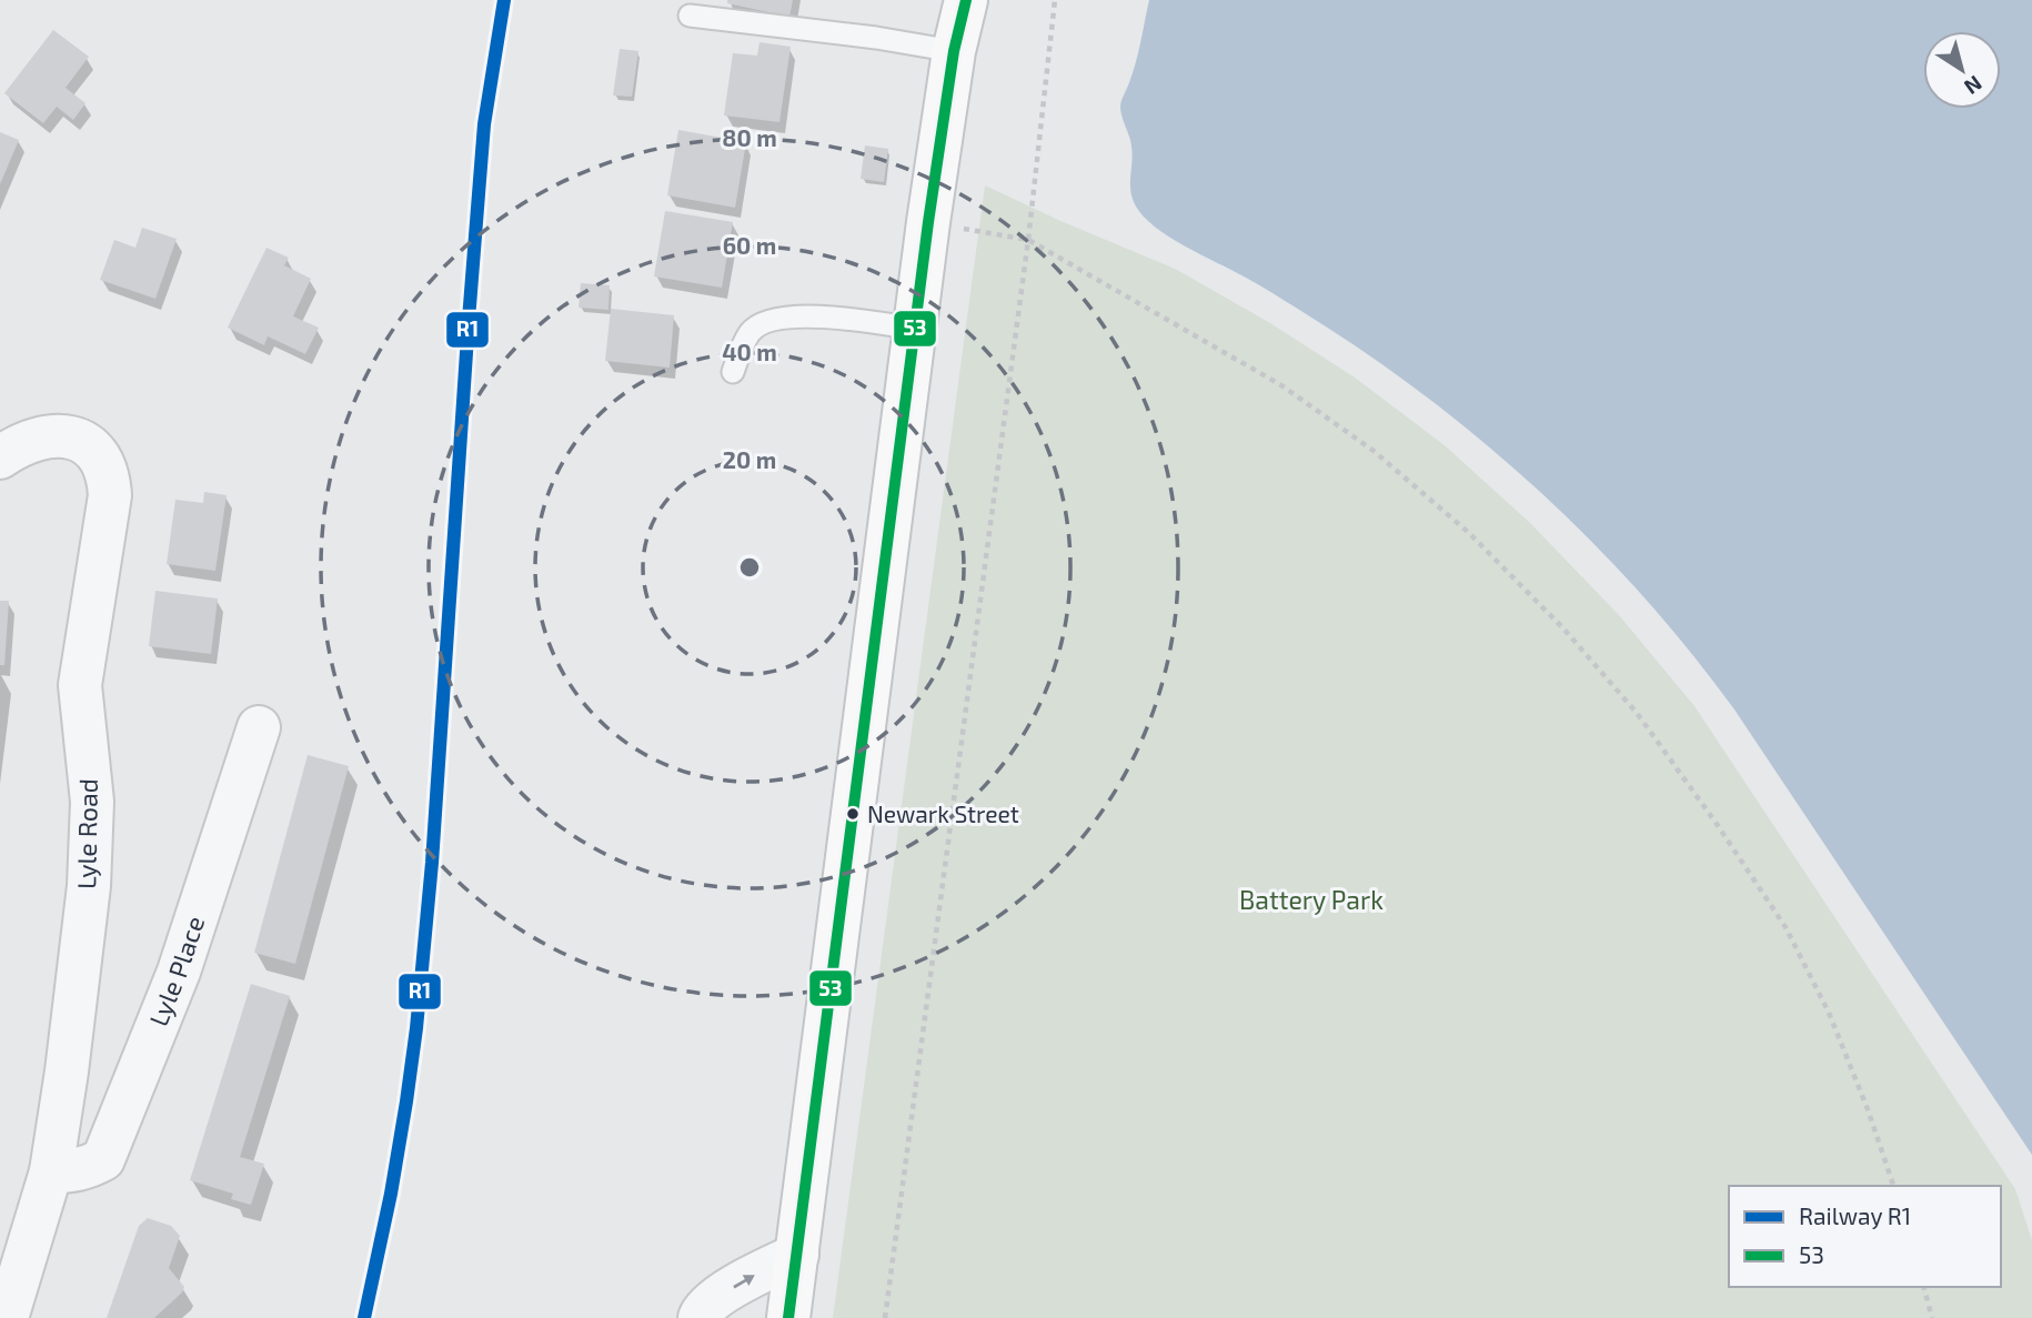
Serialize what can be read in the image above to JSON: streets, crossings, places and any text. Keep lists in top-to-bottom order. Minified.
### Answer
{"streets":{"street":["Lyle Road","Lyle Place"]},"crossings":[["Lyle Road","Lyle Place"]],"parks":["Battery Park"],"places":["Newark Street"],"lines":["rail line R1","transit line 53"],"legend":["Railway R1","53"],"north":"bottom right","rings":["80 m","60 m","40 m","20 m"]}
